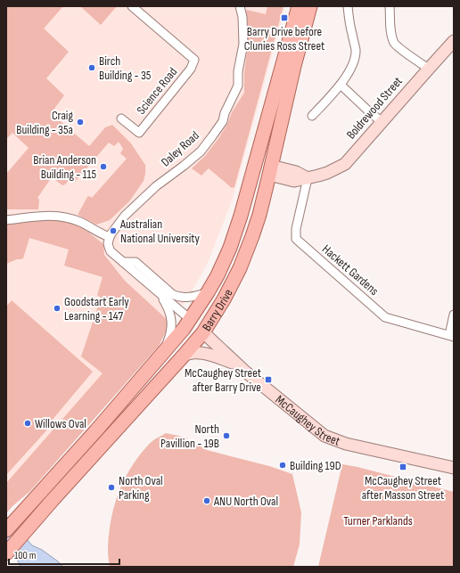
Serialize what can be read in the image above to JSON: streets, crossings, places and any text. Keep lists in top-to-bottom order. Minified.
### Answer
{"streets":{"main road":["Barry Drive","McCaughey Street"],"street":["Science Road","Boldrewood Street","Daley Road","Hackett Gardens"]},"crossings":[["Boldrewood Street","Hackett Gardens"],["Boldrewood Street","Barry Drive"],["Barry Drive","McCaughey Street"]],"parks":["Turner Parklands"],"places":{"transit":["Barry Drive before Clunies Ross Street","McCaughey Street after Barry Drive","McCaughey Street after Masson Street"],"other":["Birch Building - 35","Craig Building - 35a","Brian Anderson Building - 115","Australian National University","Goodstart Early Learning - 147","Willows Oval","North Pavillion - 19B","Building 19D","North Oval Parking","ANU North Oval"]},"scale_bar":"100 m"}
